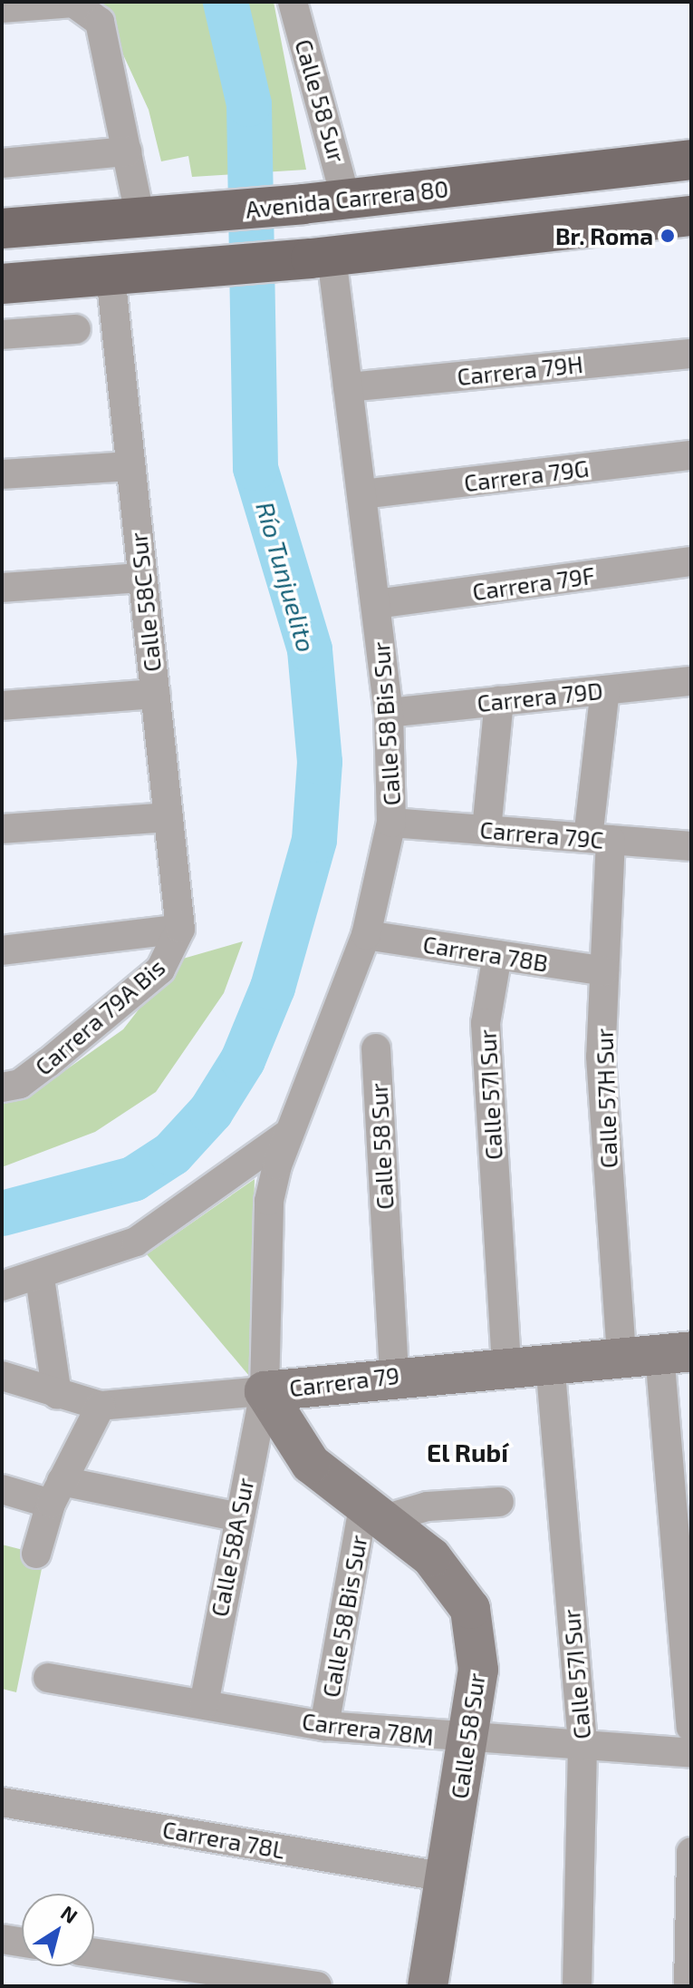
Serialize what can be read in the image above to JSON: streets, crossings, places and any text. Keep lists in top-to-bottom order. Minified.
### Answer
{"streets":{"main road":["Avenida Carrera 80"],"street":["Calle 58 Sur","Carrera 79H","Carrera 79G","Carrera 79F","Calle 58C Sur","Carrera 79D","Calle 58 Bis Sur","Carrera 79C","Carrera 78B","Carrera 79A Bis","Calle 57I Sur","Calle 57H Sur","Carrera 79","Calle 58A Sur","Carrera 78M","Carrera 78L"]},"crossings":[["Calle 58 Sur","Avenida Carrera 80"],["Calle 58 Sur","Calle 58 Bis Sur"],["Calle 58 Sur","Carrera 79"],["Calle 58 Sur","Calle 58A Sur"],["Calle 58 Sur","Carrera 78M"],["Calle 58 Sur","Carrera 78L"],["Carrera 79H","Calle 58 Bis Sur"],["Carrera 79G","Calle 58 Bis Sur"],["Carrera 79F","Calle 58 Bis Sur"],["Calle 58C Sur","Carrera 79A Bis"],["Carrera 79D","Calle 58 Bis Sur"],["Carrera 79D","Calle 57H Sur"],["Calle 58 Bis Sur","Carrera 79C"],["Calle 58 Bis Sur","Carrera 78B"],["Calle 58 Bis Sur","Carrera 79"],["Calle 58 Bis Sur","Calle 58A Sur"],["Calle 58 Bis Sur","Carrera 78M"],["Carrera 79C","Calle 57H Sur"],["Carrera 78B","Calle 57I Sur"],["Carrera 78B","Calle 57H Sur"],["Calle 57I Sur","Carrera 79"],["Calle 57I Sur","Carrera 78M"],["Calle 57H Sur","Carrera 79"],["Carrera 79","Calle 58A Sur"],["Calle 58A Sur","Carrera 78M"]],"districts":["El Rubí"],"water":["Río Tunjuelito"],"places":["Br. Roma"],"north":"top right"}
